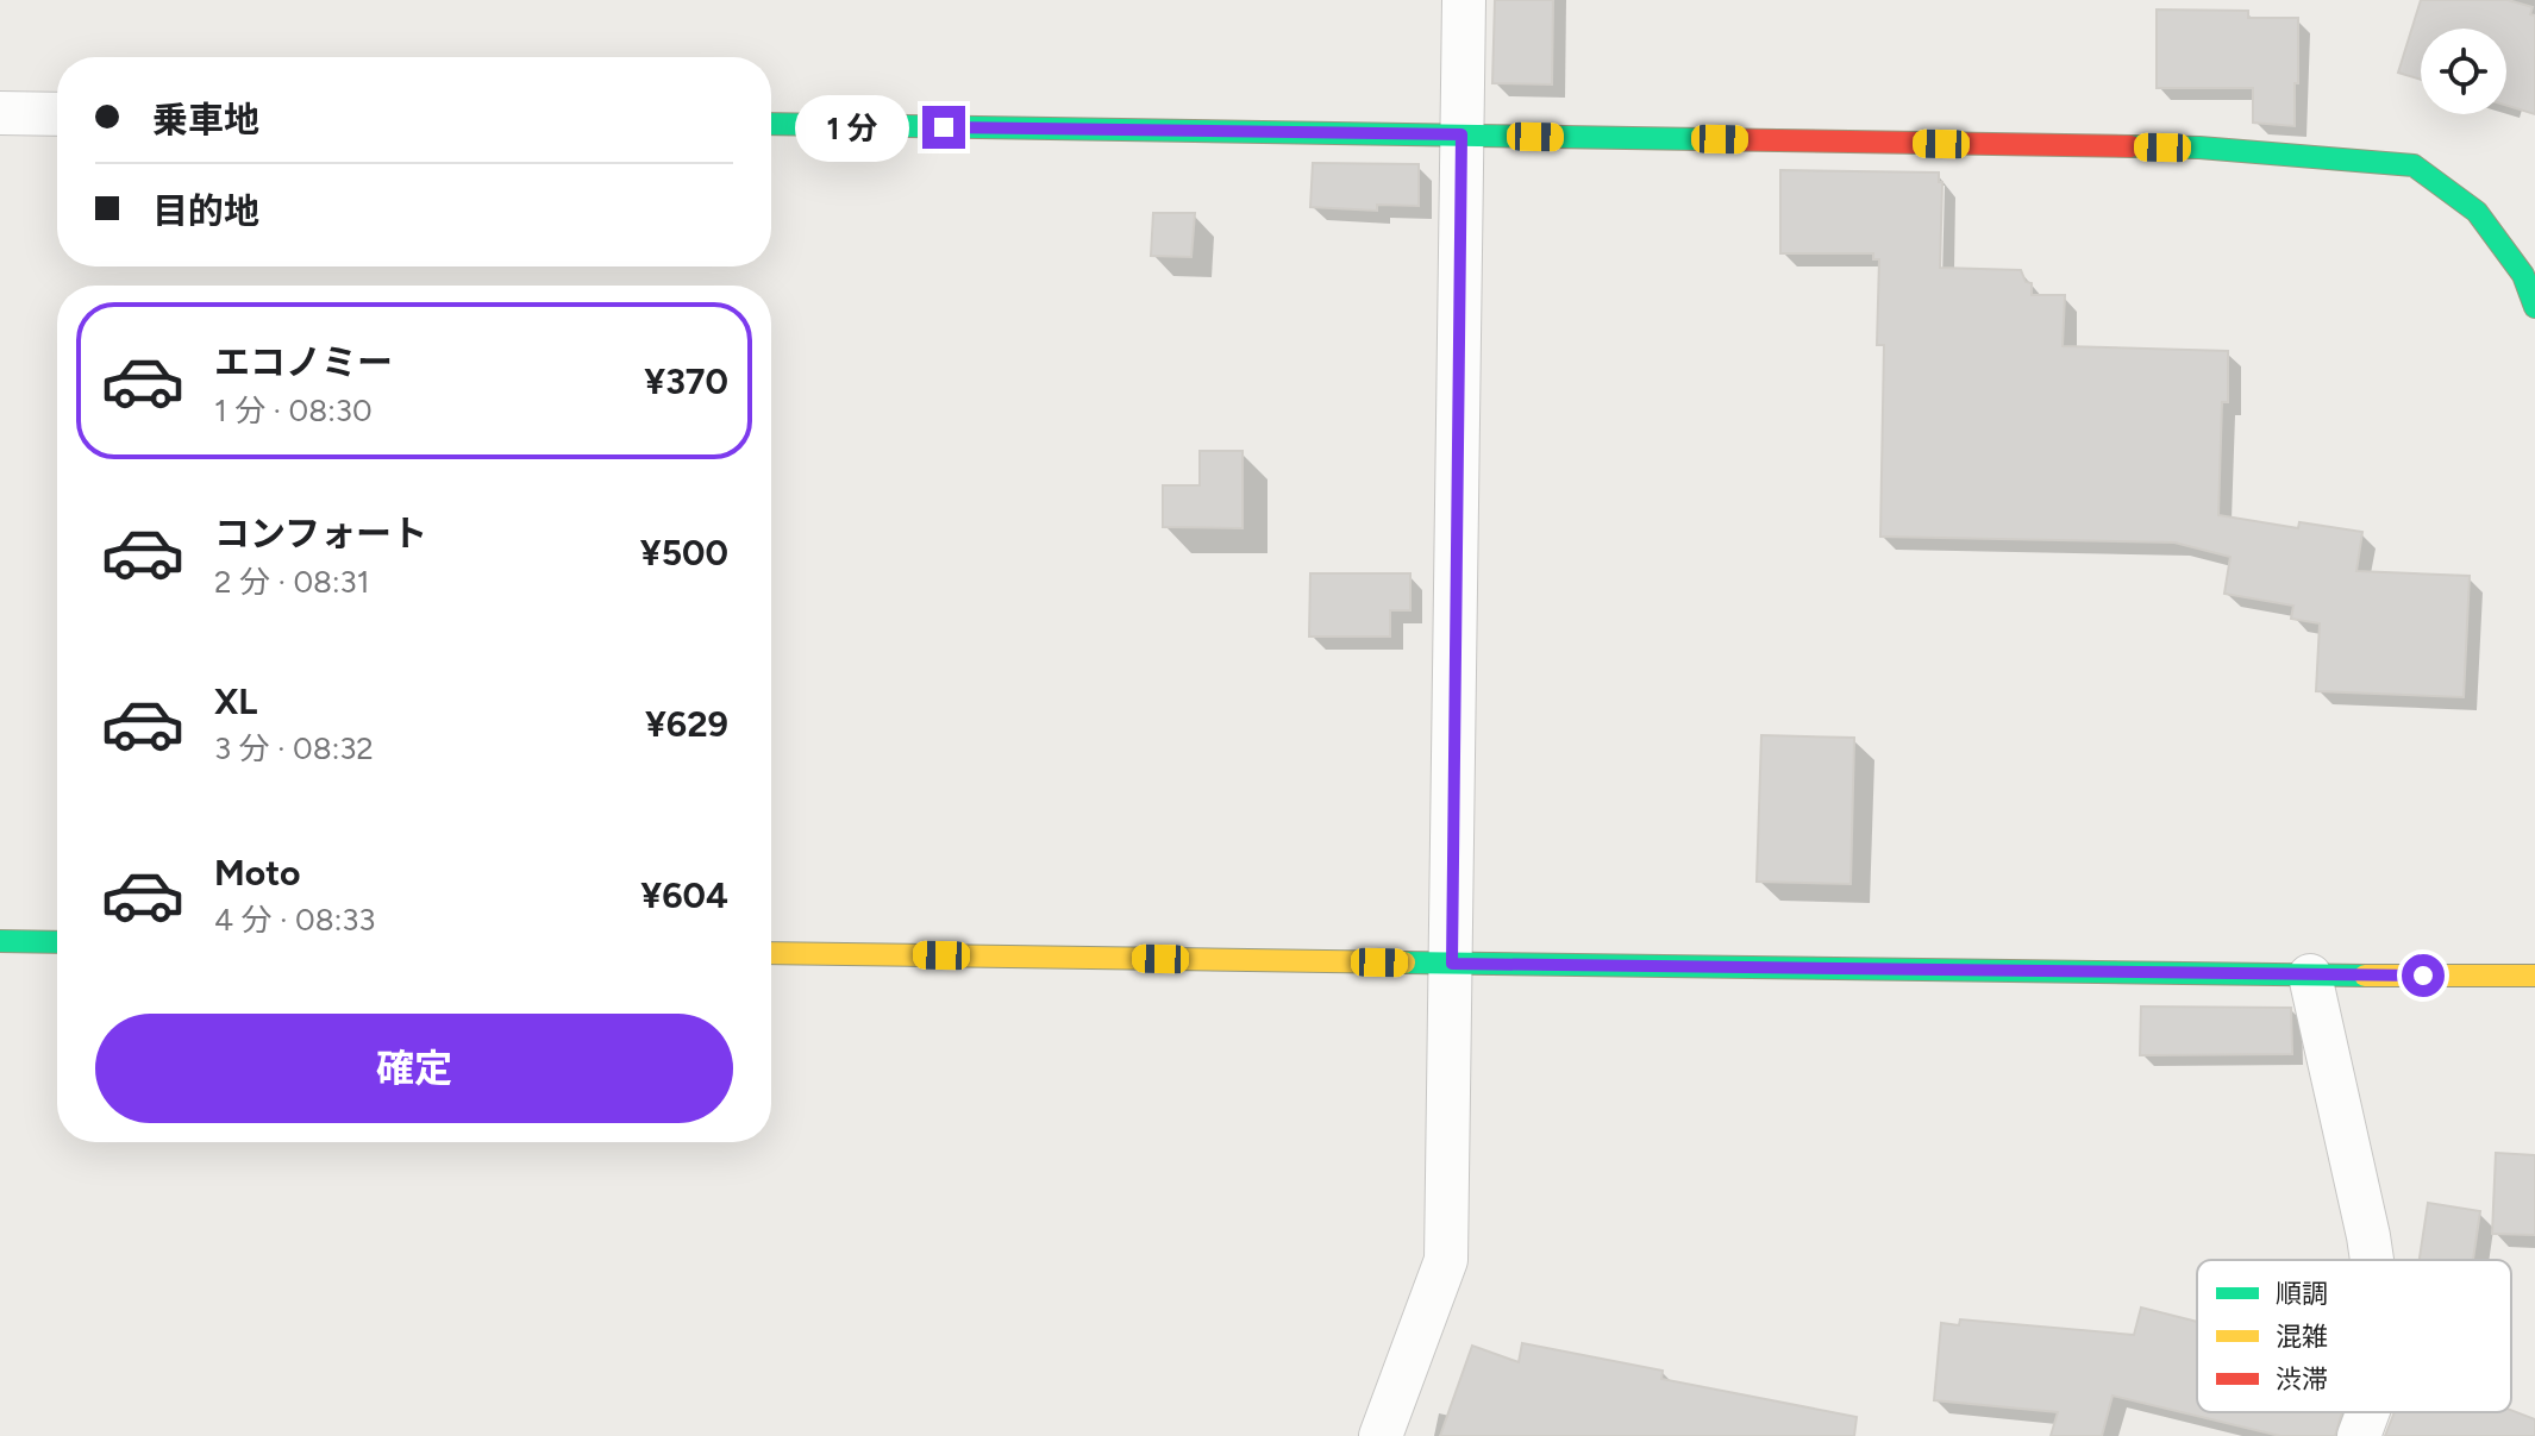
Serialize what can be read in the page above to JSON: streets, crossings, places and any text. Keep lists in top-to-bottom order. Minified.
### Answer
{"legend":["順調","混雑","渋滞"],"page":{"banner":["乗車地","目的地"],"bubble":"1 分","list":[{"name":"エコノミー","note":"1 分 · 08:30","value":"¥370"},{"name":"コンフォート","note":"2 分 · 08:31","value":"¥500"},{"name":"XL","note":"3 分 · 08:32","value":"¥629"},{"name":"Moto","note":"4 分 · 08:33","value":"¥604"}],"buttons":"確定"}}
